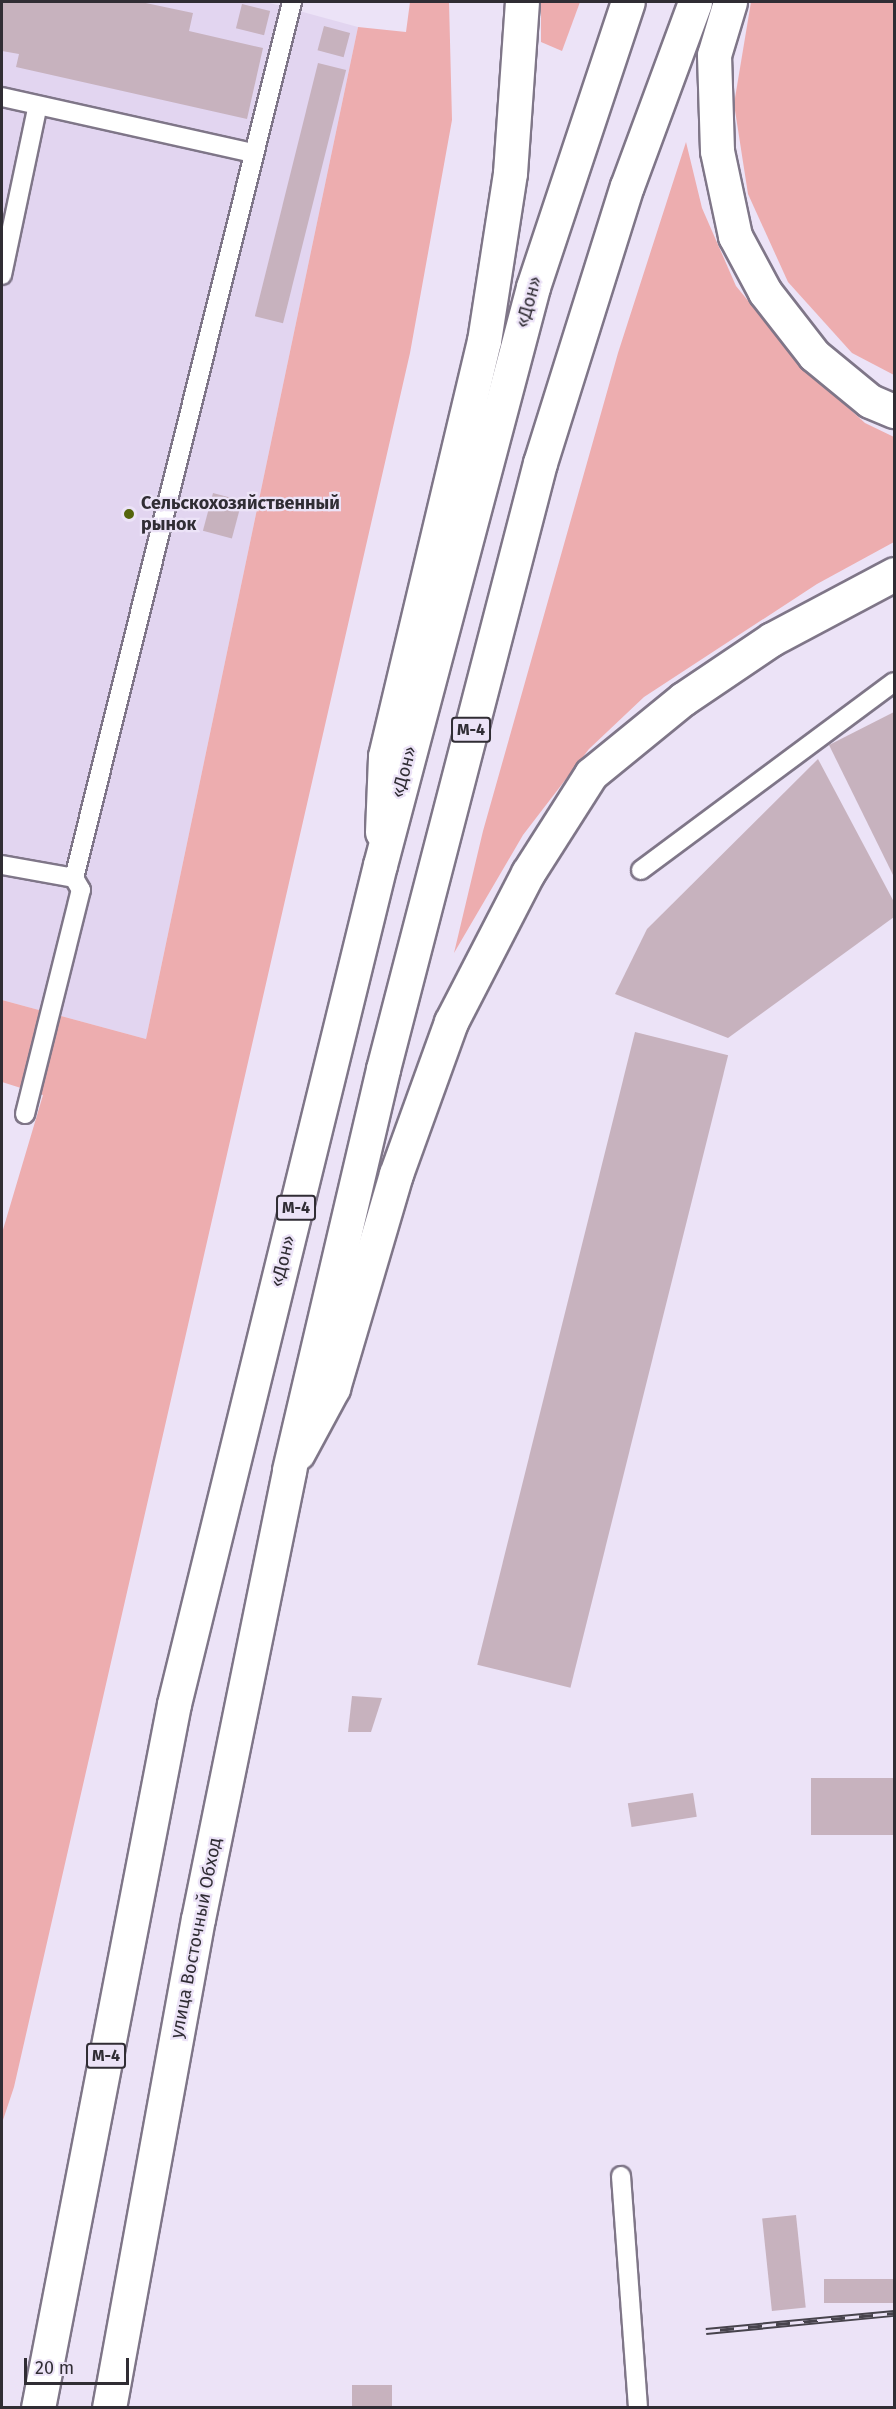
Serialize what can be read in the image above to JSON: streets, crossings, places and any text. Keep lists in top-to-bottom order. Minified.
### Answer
{"streets":{"main road":["«Дон»","М-4","улица Восточный Обход"]},"crossings":[["М-4","улица Восточный Обход"]],"places":["Сельскохозяйственный рынок"],"scale_bar":"20 m"}
